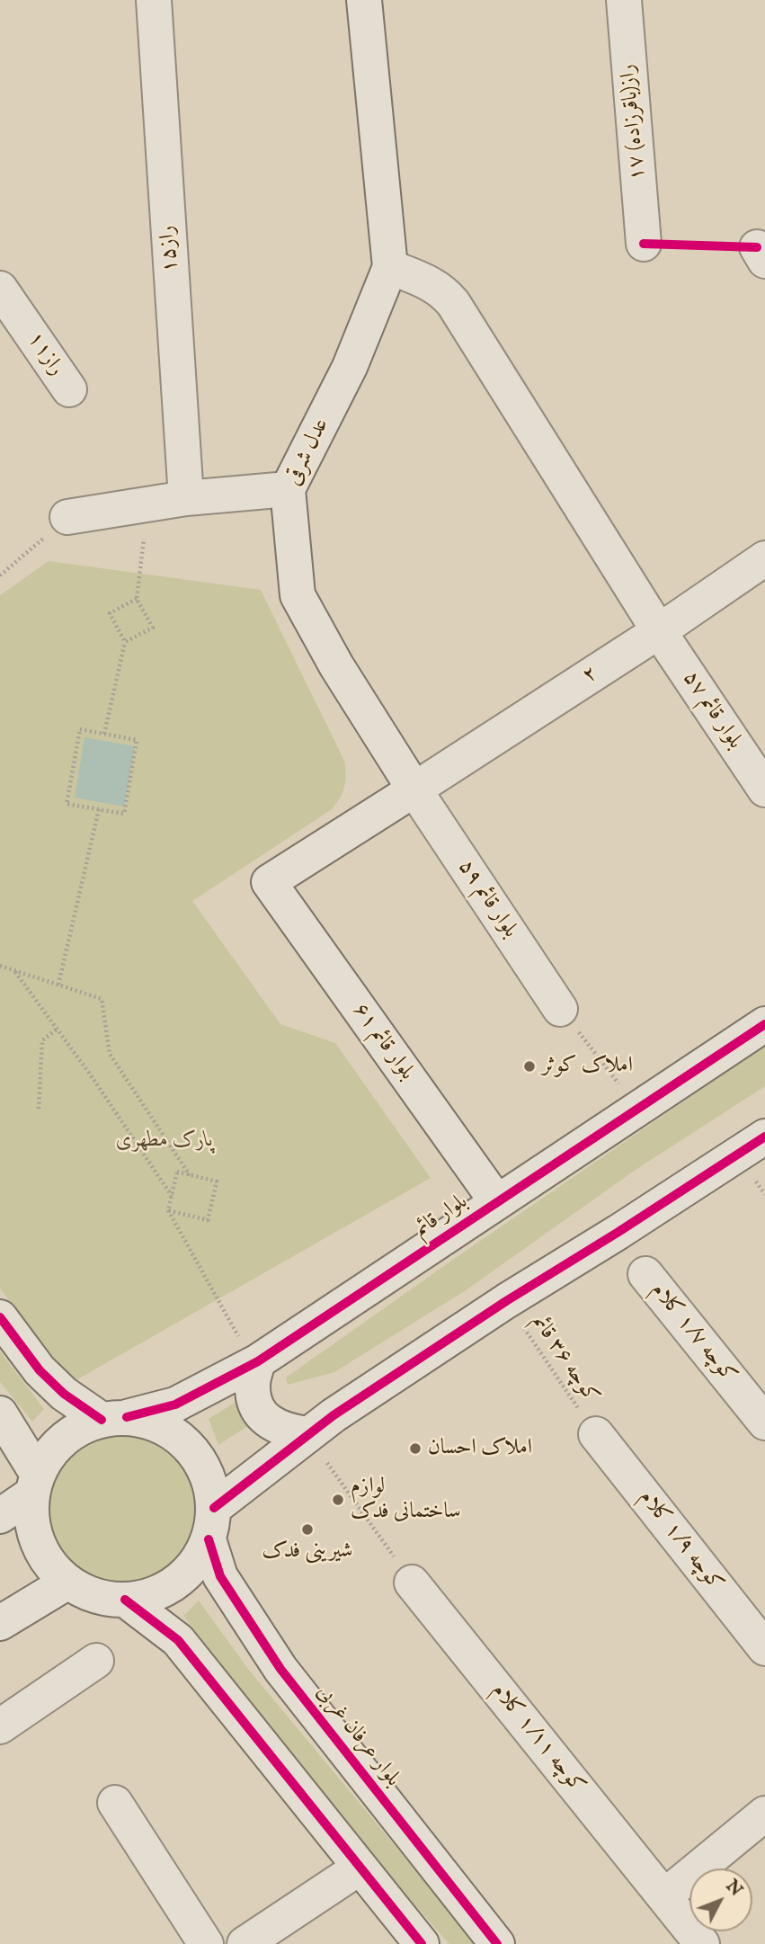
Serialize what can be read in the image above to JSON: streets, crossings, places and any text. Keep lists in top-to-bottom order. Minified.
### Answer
{"streets":{"street":["۱۷ راز(باقرزاده)","راز۱۵","راز۱۱","عدل شرقی","۲","بلوار قائم ۵۷","بلوار قائم ۵۹","بلوار قائم ۶۱","بلوار قائم","کوچه ۱/۷ کلام","کوچه ۱/۹ کلام","بلوار عرفان غربی","کوچه ۱/۱۱ کلام"],"path":["کوچه ۳۶ قائم"]},"crossings":[["عدل شرقی","۲"],["عدل شرقی","بلوار قائم ۵۷"],["عدل شرقی","بلوار قائم ۵۹"],["عدل شرقی","بلوار قائم ۶۱"],["۲","بلوار قائم ۵۷"],["۲","بلوار قائم ۵۹"],["۲","بلوار قائم ۶۱"],["بلوار قائم ۵۹","بلوار قائم ۶۱"],["بلوار قائم ۶۱","بلوار قائم"],["بلوار قائم","بلوار عرفان غربی"],["کوچه ۳۶ قائم","کوچه ۱/۹ کلام"]],"parks":["پارک مطهری"],"places":["املاک کوثر","املاک احسان","لوازم ساختمانی فدک","شیرینی فدک"],"north":"top right"}
